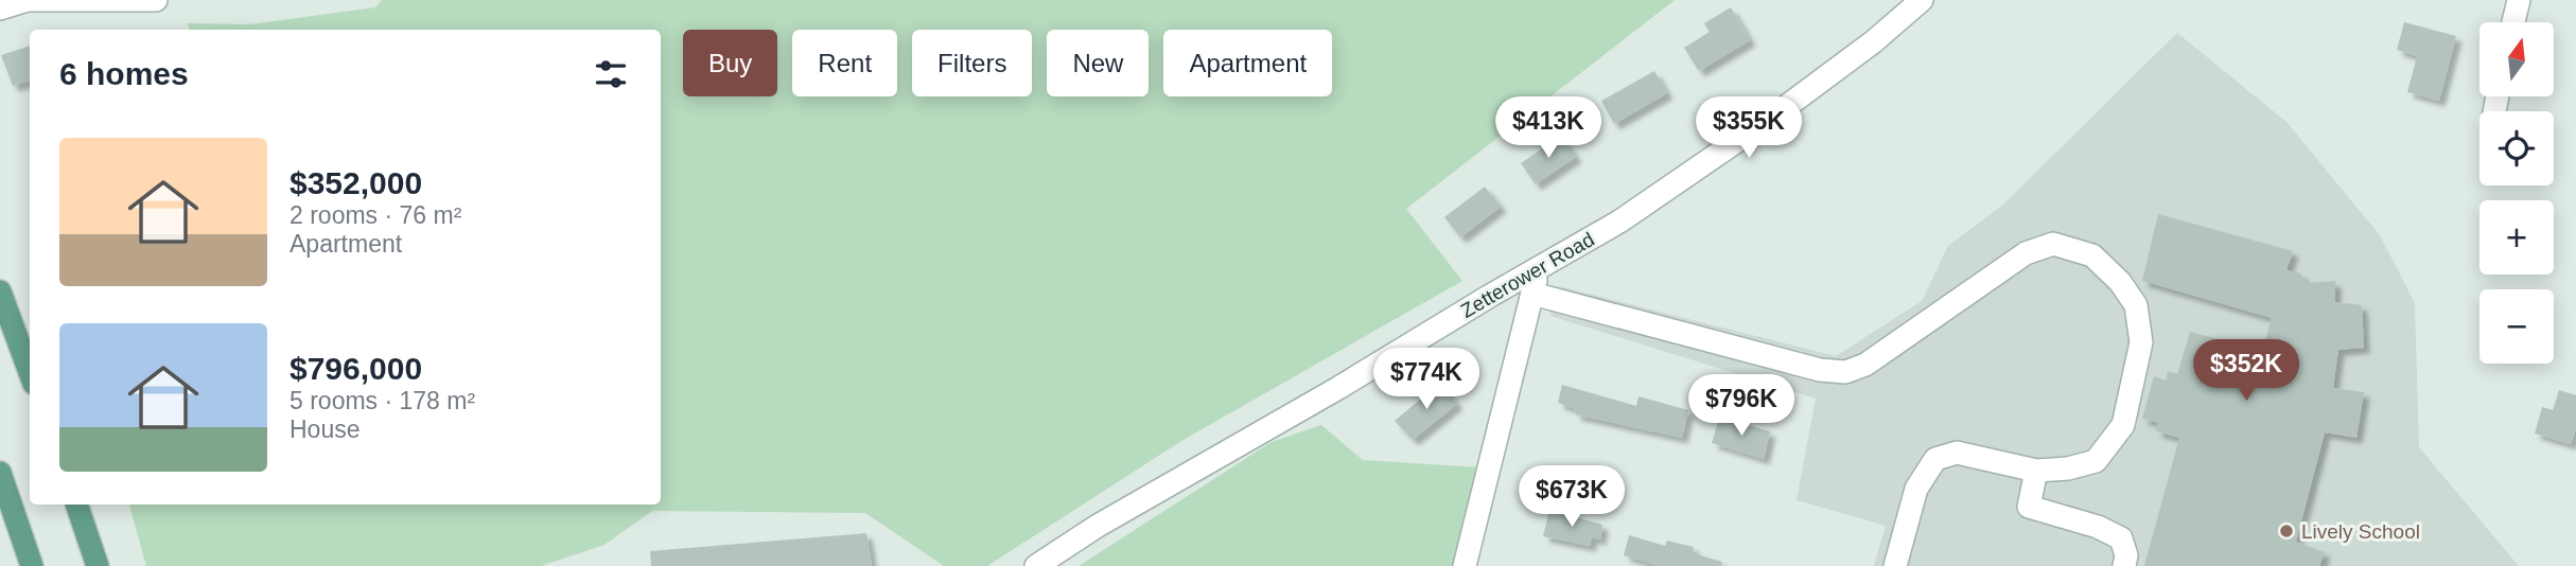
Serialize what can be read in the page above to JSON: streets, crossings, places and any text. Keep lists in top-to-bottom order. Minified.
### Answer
{"streets":{"street":["Zetterower Road"]},"places":["Lively School"],"north":"top","page":{"map_buttons":["+","−"],"chip":["Buy","Rent","Filters","New","Apartment"],"heading":"6 homes","price":["$413K","$355K","$352K","$774K","$796K","$673K"],"list":[{"name":"$352,000","note":"2 rooms · 76 m² · Apartment"},{"name":"$796,000","note":"5 rooms · 178 m² · House"}]}}
